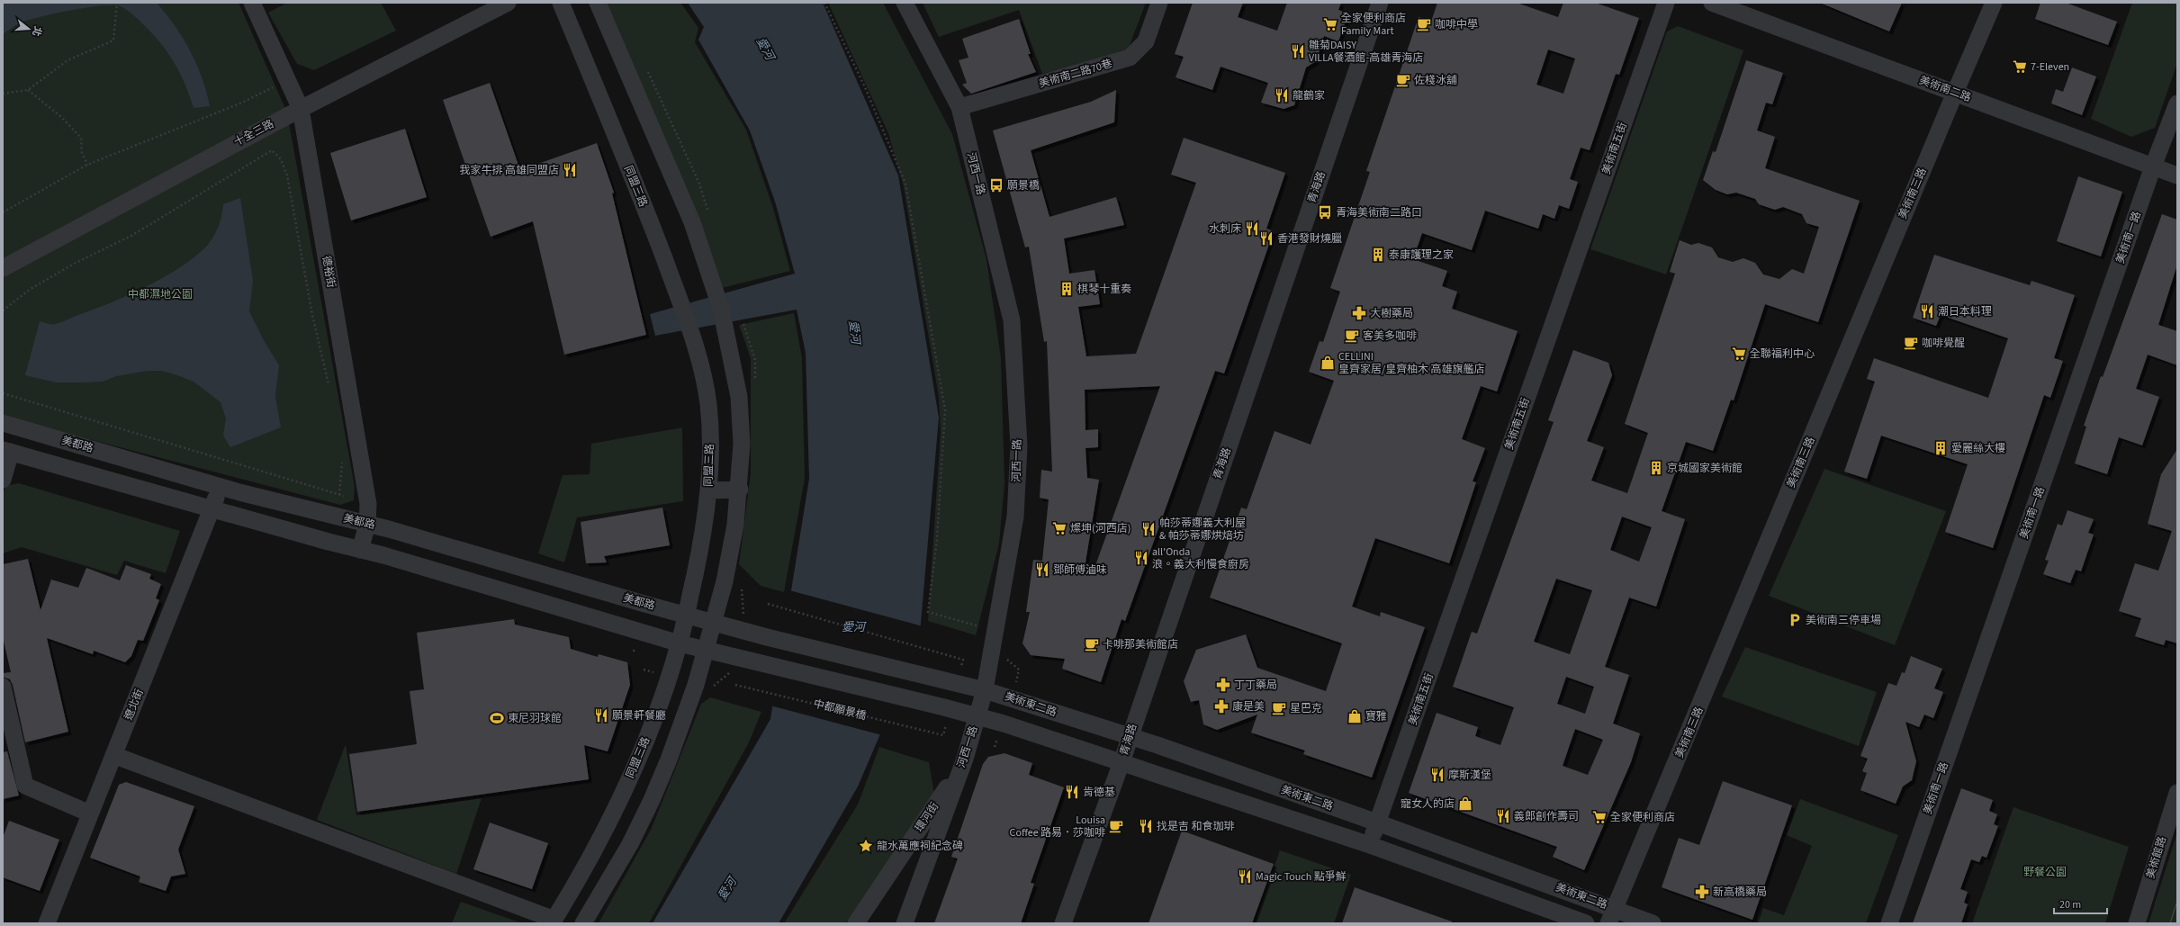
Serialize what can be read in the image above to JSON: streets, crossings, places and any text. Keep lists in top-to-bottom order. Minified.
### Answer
{"streets":{"street":["美術南二路70巷","美術南二路","十全三路","美術南五街","河西一路","同盟三路","青海路","美術南三路","美術南一路","德裕街","美都路","遼北街","美術東二路","環河街","美術館路"],"path":["中都願景橋"]},"crossings":[["美術南二路70巷","河西一路"],["美術南二路","美術南三路"],["美術南二路","美術南一路"],["十全三路","德裕街"],["美術南五街","美術東二路"],["河西一路","美術東二路"],["河西一路","環河街"],["同盟三路","美都路"],["青海路","美術東二路"],["美術南三路","美術東二路"],["德裕街","美都路"],["美都路","遼北街"],["美都路","美術東二路"]],"water":["愛河"],"parks":["中都濕地公園","野餐公園"],"places":{"supermarket":["全家便利商店 Family Mart","7-Eleven","全聯福利中心","燦坤(河西店)","全家便利商店"],"cafe":["咖啡中學","佐棧冰舖","客美多咖啡","咖啡覺醒","卡啡那美術館店","星巴克","Louisa Coffee 路易．莎咖啡"],"restaurant":["雛菊DAISY VILLA餐酒館-高雄青海店","龍鶴家","我家牛排 高雄同盟店","水刺床","香港發財燒臘","潮日本料理","帕莎蒂娜義大利屋 & 帕莎蒂娜烘焙坊","all'Onda 浪。義大利慢食廚房","鄧師傅滷味","願景軒餐廳","摩斯漢堡","肯德基","義郎創作壽司","找是吉 和食珈琲","Magic Touch 點爭鮮"],"bus stop":["願景橋","青海美術南二路口"],"building":["泰康護理之家","棋琴十重奏","愛麗絲大樓","京城國家美術館"],"pharmacy":["大樹藥局","丁丁藥局","康是美","新高橋藥局"],"shop":["CELLINI 皇齊家居/皇齊柚木 高雄旗艦店","寶雅","寵女人的店"],"parking":["美術南三停車場"],"sports":["東尼羽球館"],"place":["龍水萬應祠紀念碑"]},"scale_bar":"20 m","north":"right"}
